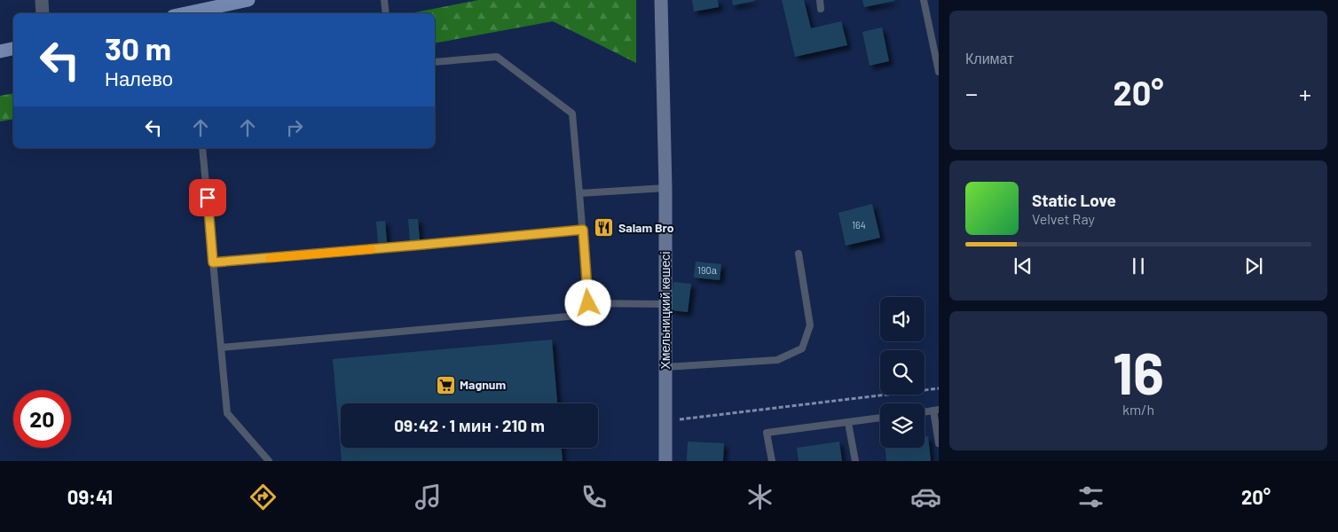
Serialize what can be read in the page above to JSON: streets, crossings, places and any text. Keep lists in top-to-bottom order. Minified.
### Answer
{"streets":{"street":["Хмельницкий көшесі"]},"places":{"restaurant":["Salam Bro"],"supermarket":["Magnum"]},"house_numbers":["164","190а"],"page":{"tile":["Климат",["16","km/h"]],"turn":["30 m","Налево"],"heat":["−","20°","+"],"song":["Static Love","Velvet Ray"],"limit":"20","trip":"09:42 · 1 мин · 210 m","tabs":["09:41","20°"]}}
